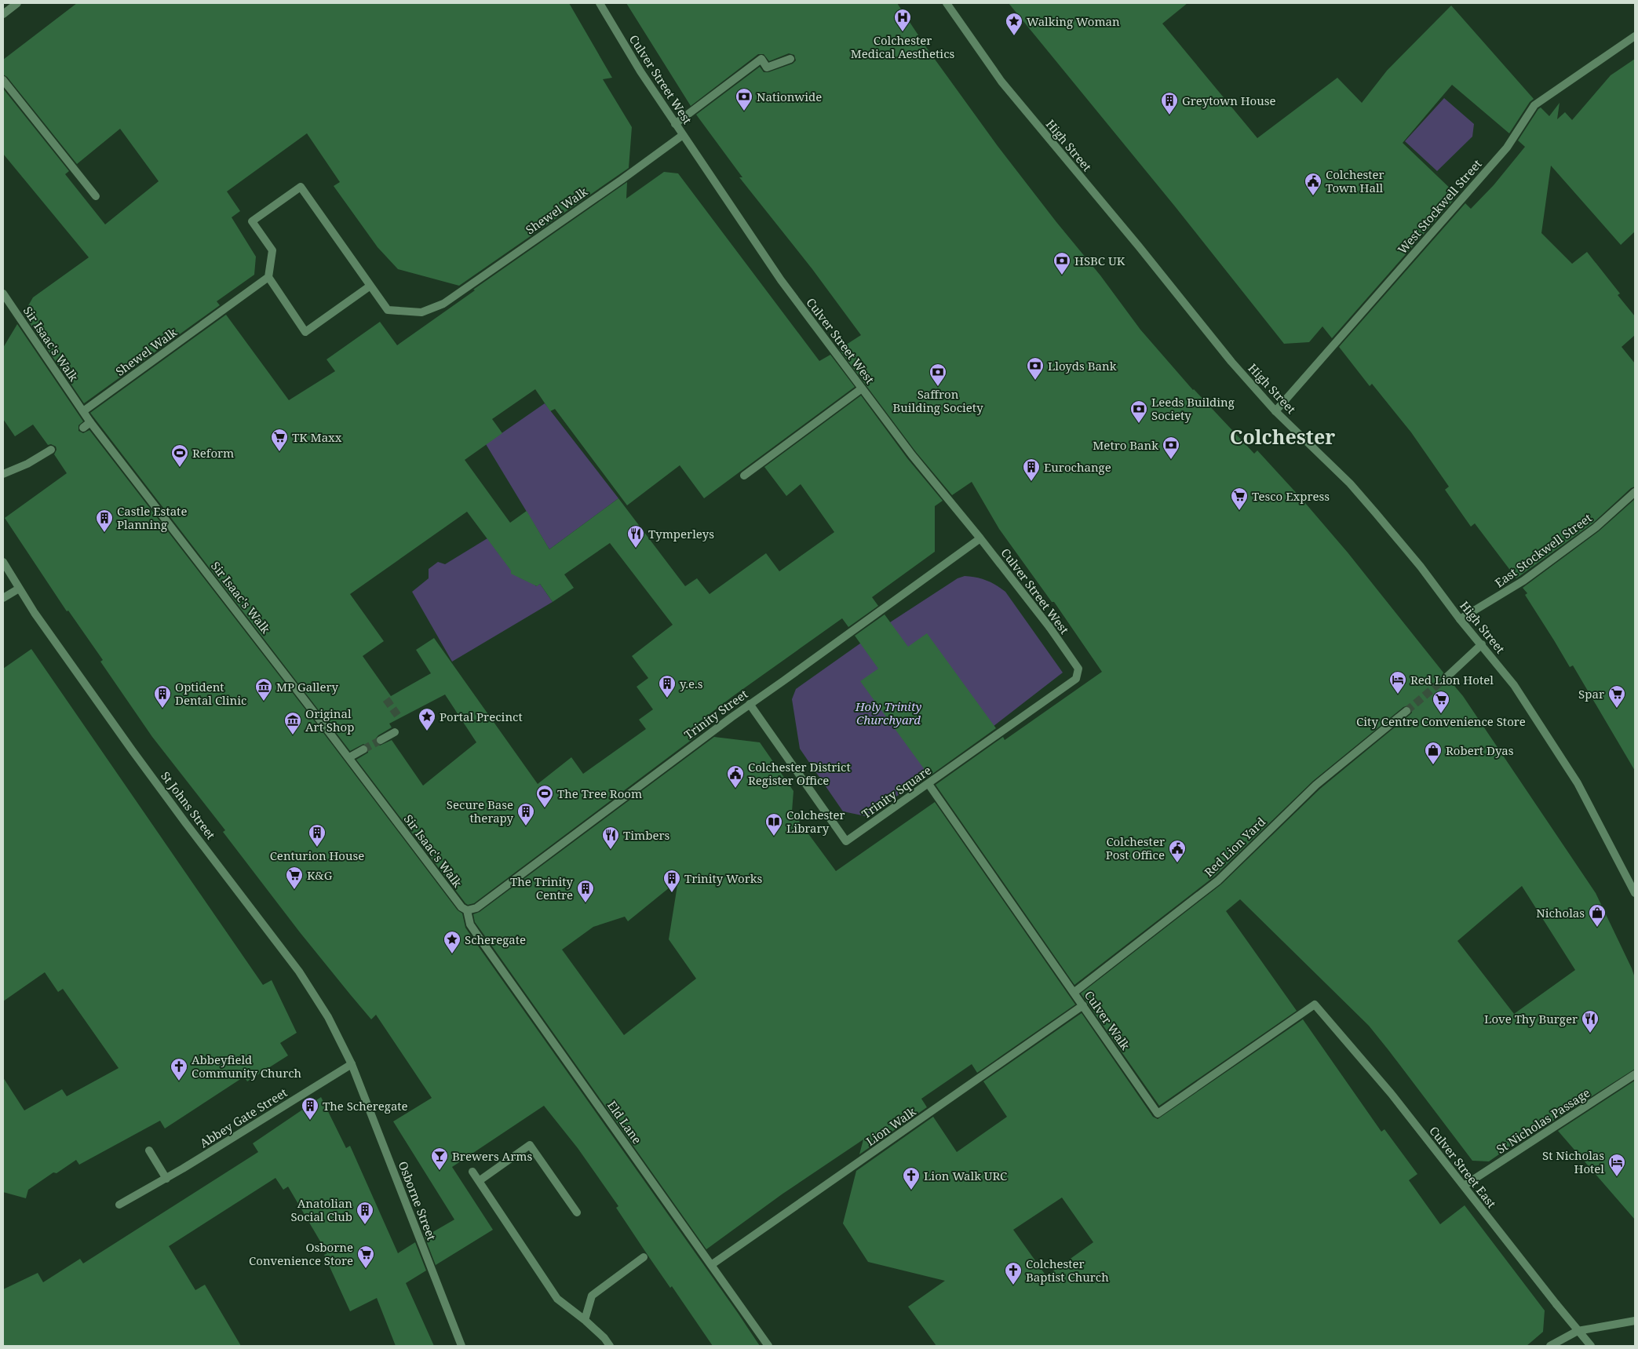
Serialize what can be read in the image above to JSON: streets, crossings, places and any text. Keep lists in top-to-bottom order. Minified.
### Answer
{"streets":{"street":["Culver Street West","High Street","West Stockwell Street","Shewel Walk","Sir Isaac's Walk","East Stockwell Street","Trinity Street","Trinity Square","St Johns Street","Red Lion Yard","Culver Walk","Abbey Gate Street","St Nicholas Passage","Eld Lane","Lion Walk","Culver Street East","Osborne Street"]},"crossings":[["Culver Street West","Shewel Walk"],["Culver Street West","Trinity Street"],["Culver Street West","Trinity Square"],["High Street","West Stockwell Street"],["High Street","East Stockwell Street"],["Shewel Walk","Sir Isaac's Walk"],["Sir Isaac's Walk","Trinity Street"],["Sir Isaac's Walk","Eld Lane"],["Trinity Street","Trinity Square"],["Trinity Street","Eld Lane"],["Trinity Square","Culver Walk"],["St Johns Street","Abbey Gate Street"],["St Johns Street","Osborne Street"],["Red Lion Yard","Culver Walk"],["Culver Walk","Lion Walk"],["Culver Walk","Culver Street East"],["Abbey Gate Street","Osborne Street"],["St Nicholas Passage","Culver Street East"],["Eld Lane","Lion Walk"]],"districts":["Colchester"],"parks":["Holy Trinity Churchyard"],"places":{"hospital":["Colchester Medical Aesthetics"],"place":["Walking Woman","Portal Precinct","Scheregate"],"bank":["Nationwide","HSBC UK","Lloyds Bank","Saffron Building Society","Leeds Building Society","Metro Bank"],"building":["Greytown House","Eurochange","Castle Estate Planning","y.e.s","Optident Dental Clinic","Secure Base therapy","Centurion House","Trinity Works","The Trinity Centre","The Scheregate","Anatolian Social Club"],"public building":["Colchester Town Hall","Colchester District Register Office","Colchester Post Office"],"supermarket":["TK Maxx","Tesco Express","Spar","City Centre Convenience Store","K&G","Osborne Convenience Store"],"sports":["Reform","The Tree Room"],"restaurant":["Tymperleys","Timbers","Love Thy Burger"],"hotel":["Red Lion Hotel","St Nicholas Hotel"],"museum":["MP Gallery","Original Art Shop"],"shop":["Robert Dyas","Nicholas"],"library":["Colchester Library"],"church":["Abbeyfield Community Church","Lion Walk URC","Colchester Baptist Church"],"bar":["Brewers Arms"]}}
